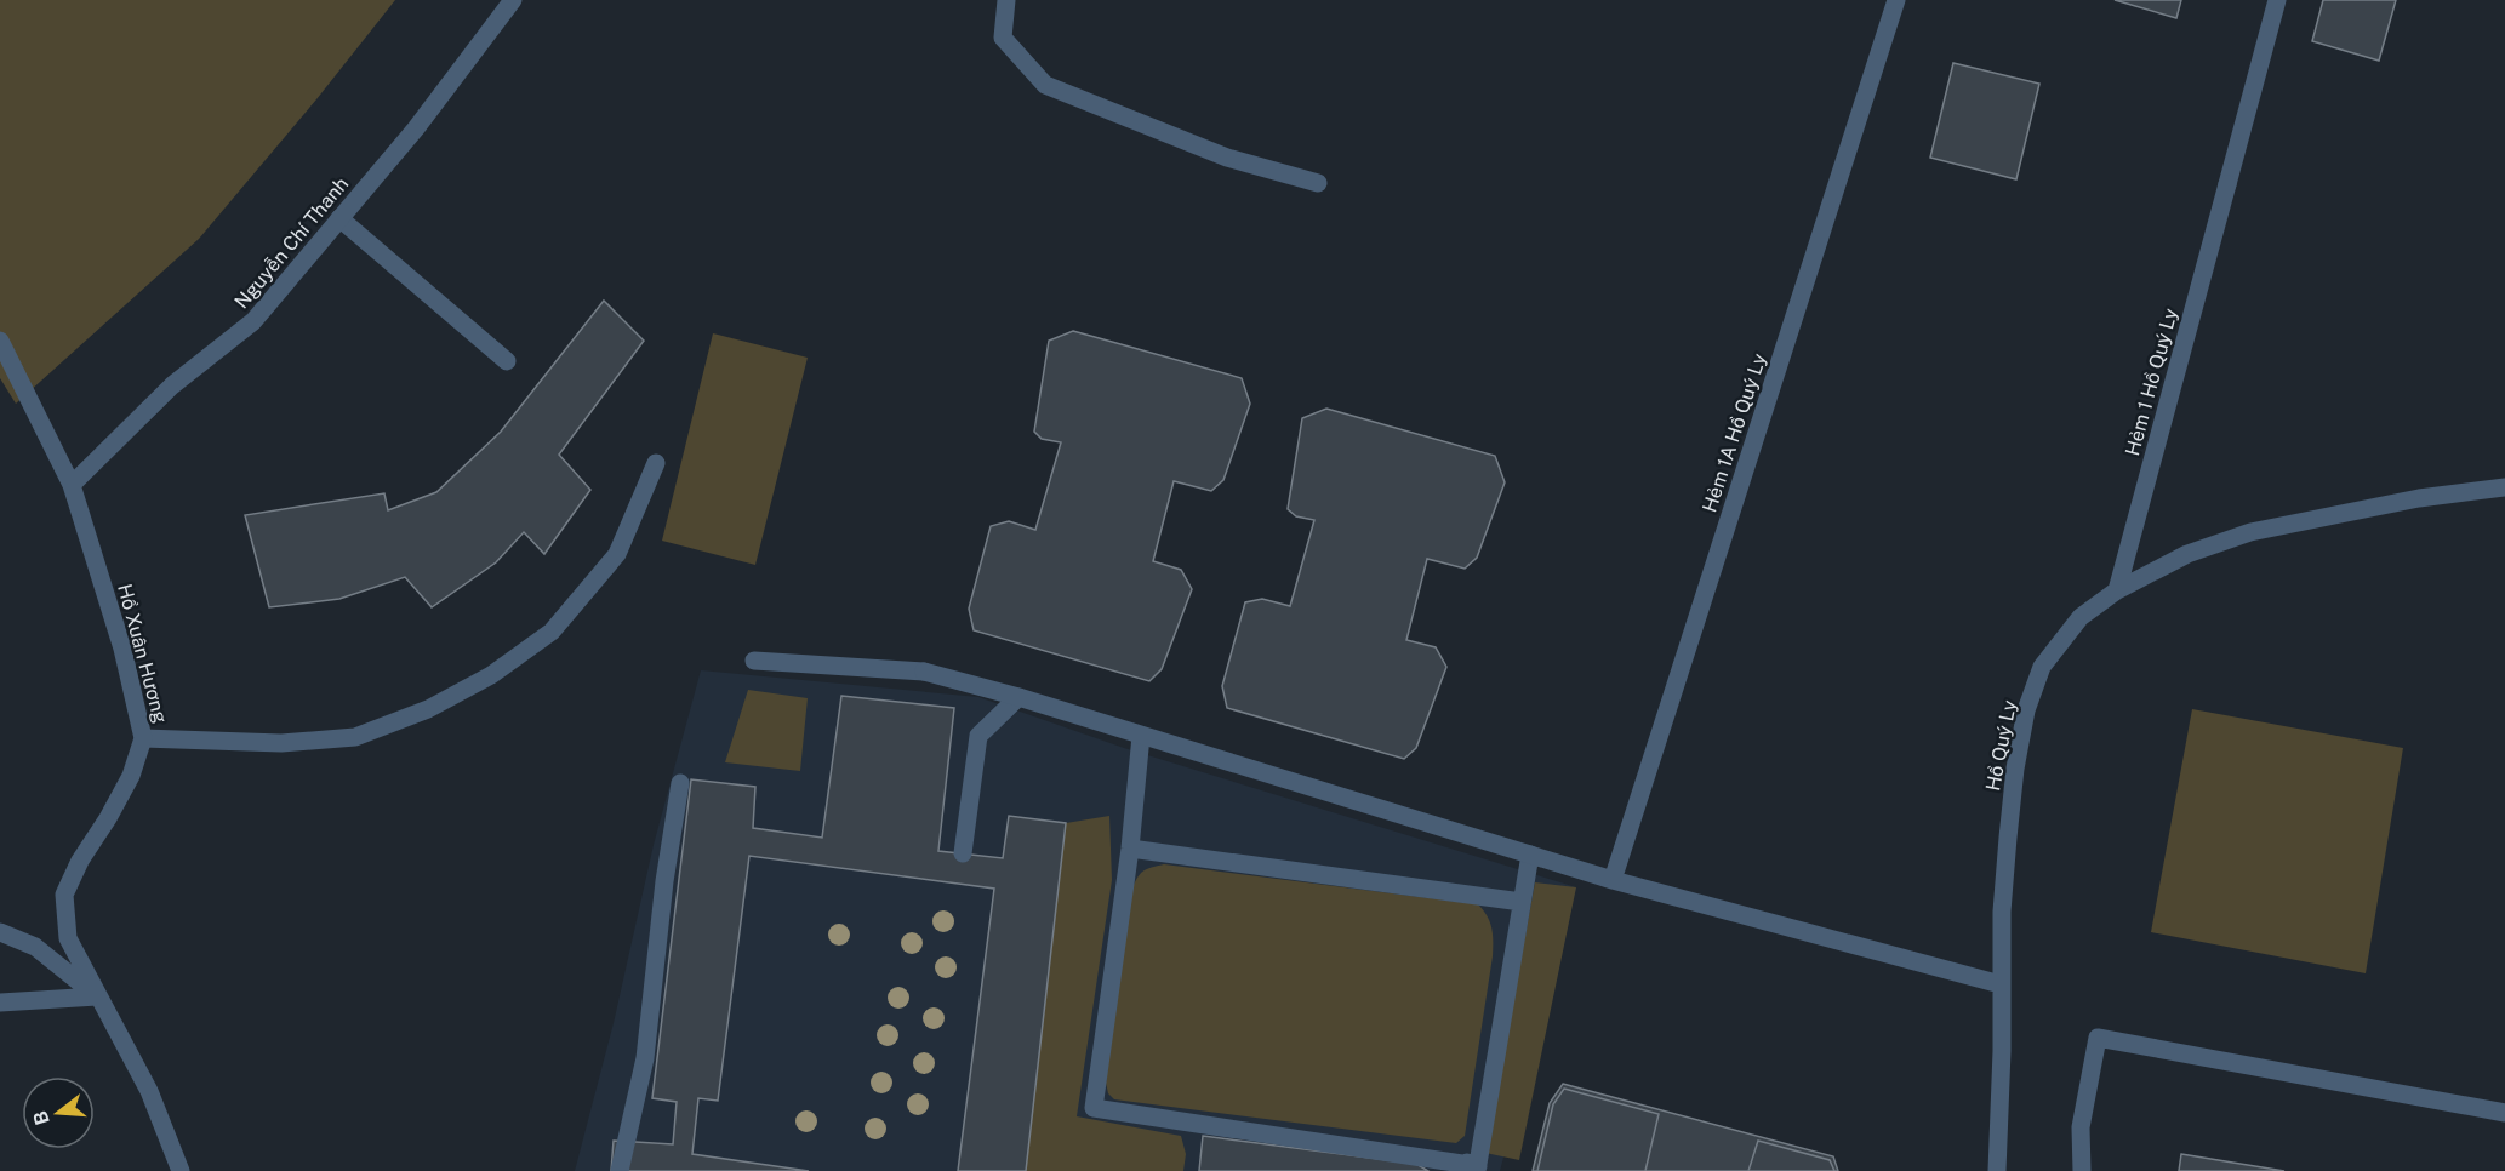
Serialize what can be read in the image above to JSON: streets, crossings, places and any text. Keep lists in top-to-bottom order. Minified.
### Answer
{"streets":{"street":["Nguyễn Chí Thanh","Hẻm 1 Hồ Quý Ly","Hẻm 1A Hồ Quý Ly","Hồ Xuân Hương","Hồ Quý Ly"]},"crossings":[["Nguyễn Chí Thanh","Hồ Xuân Hương"],["Hẻm 1 Hồ Quý Ly","Hồ Quý Ly"]],"north":"left"}
